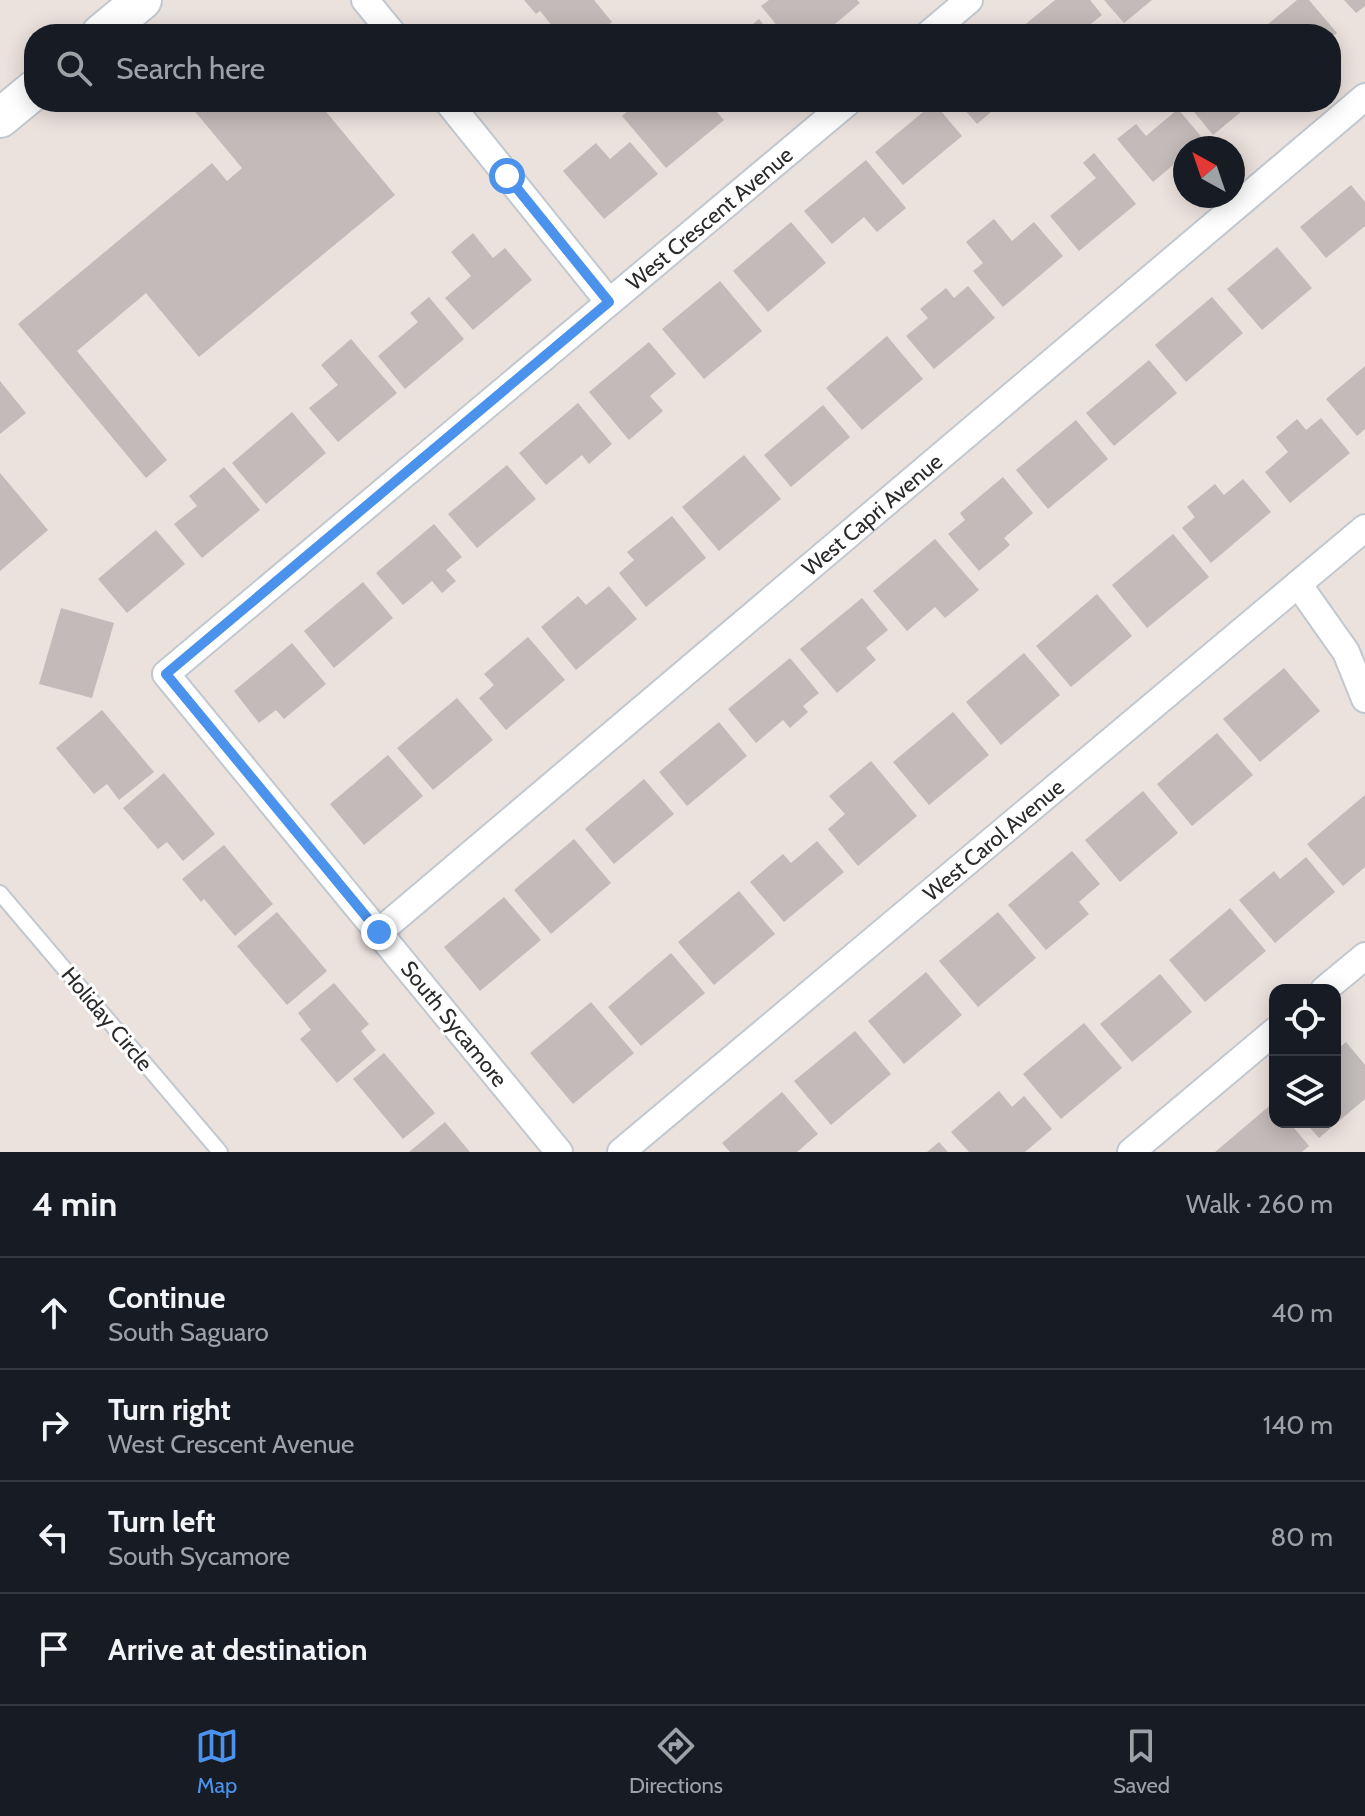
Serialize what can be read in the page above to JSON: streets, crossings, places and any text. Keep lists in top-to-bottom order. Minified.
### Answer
{"streets":{"street":["West Crescent Avenue","West Capri Avenue","West Carol Avenue","South Sycamore"],"lane":["Holiday Circle"]},"crossings":[["West Crescent Avenue","South Sycamore"],["West Capri Avenue","South Sycamore"]],"north":"top left","page":{"search":"Search here","heading":["4 min","Walk · 260 m"],"list":[["Continue","South Saguaro","40 m"],["Turn right","West Crescent Avenue","140 m"],["Turn left","South Sycamore","80 m"],"Arrive at destination"],"nav":["Map","Directions","Saved"]}}
